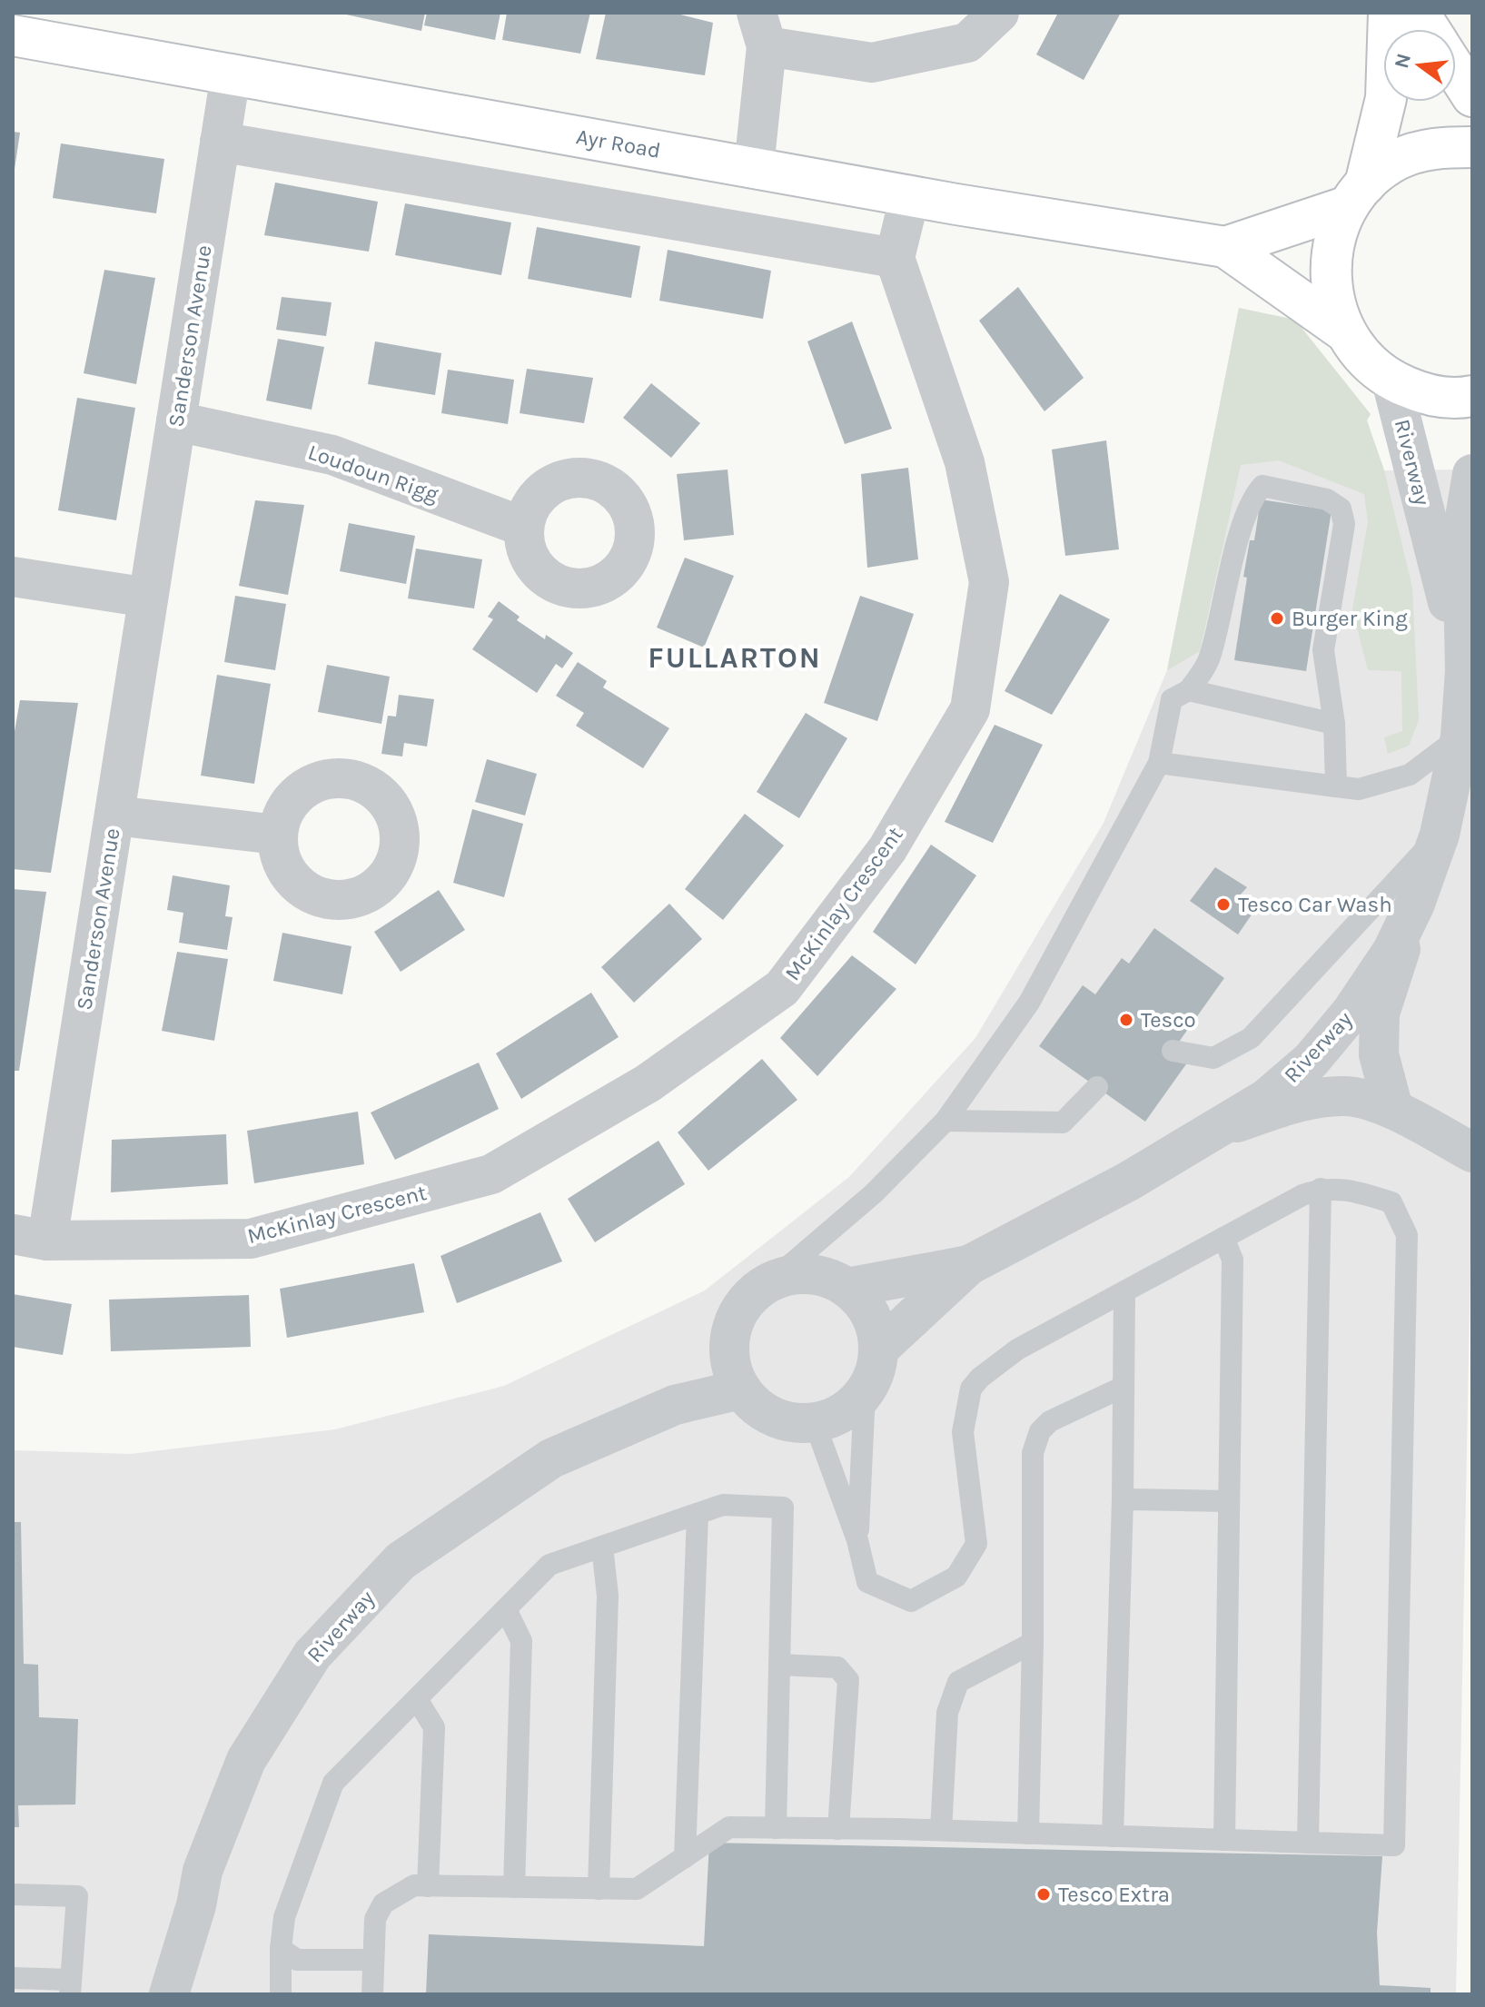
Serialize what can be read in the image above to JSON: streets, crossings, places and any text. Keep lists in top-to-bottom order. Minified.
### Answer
{"streets":{"main road":["Ayr Road"],"street":["Sanderson Avenue","Riverway","Loudoun Rigg","McKinlay Crescent"]},"crossings":[["Ayr Road","Sanderson Avenue"],["Sanderson Avenue","Loudoun Rigg"],["Sanderson Avenue","McKinlay Crescent"]],"districts":["FULLARTON"],"places":["Burger King","Tesco Car Wash","Tesco","Tesco Extra"],"north":"left"}
